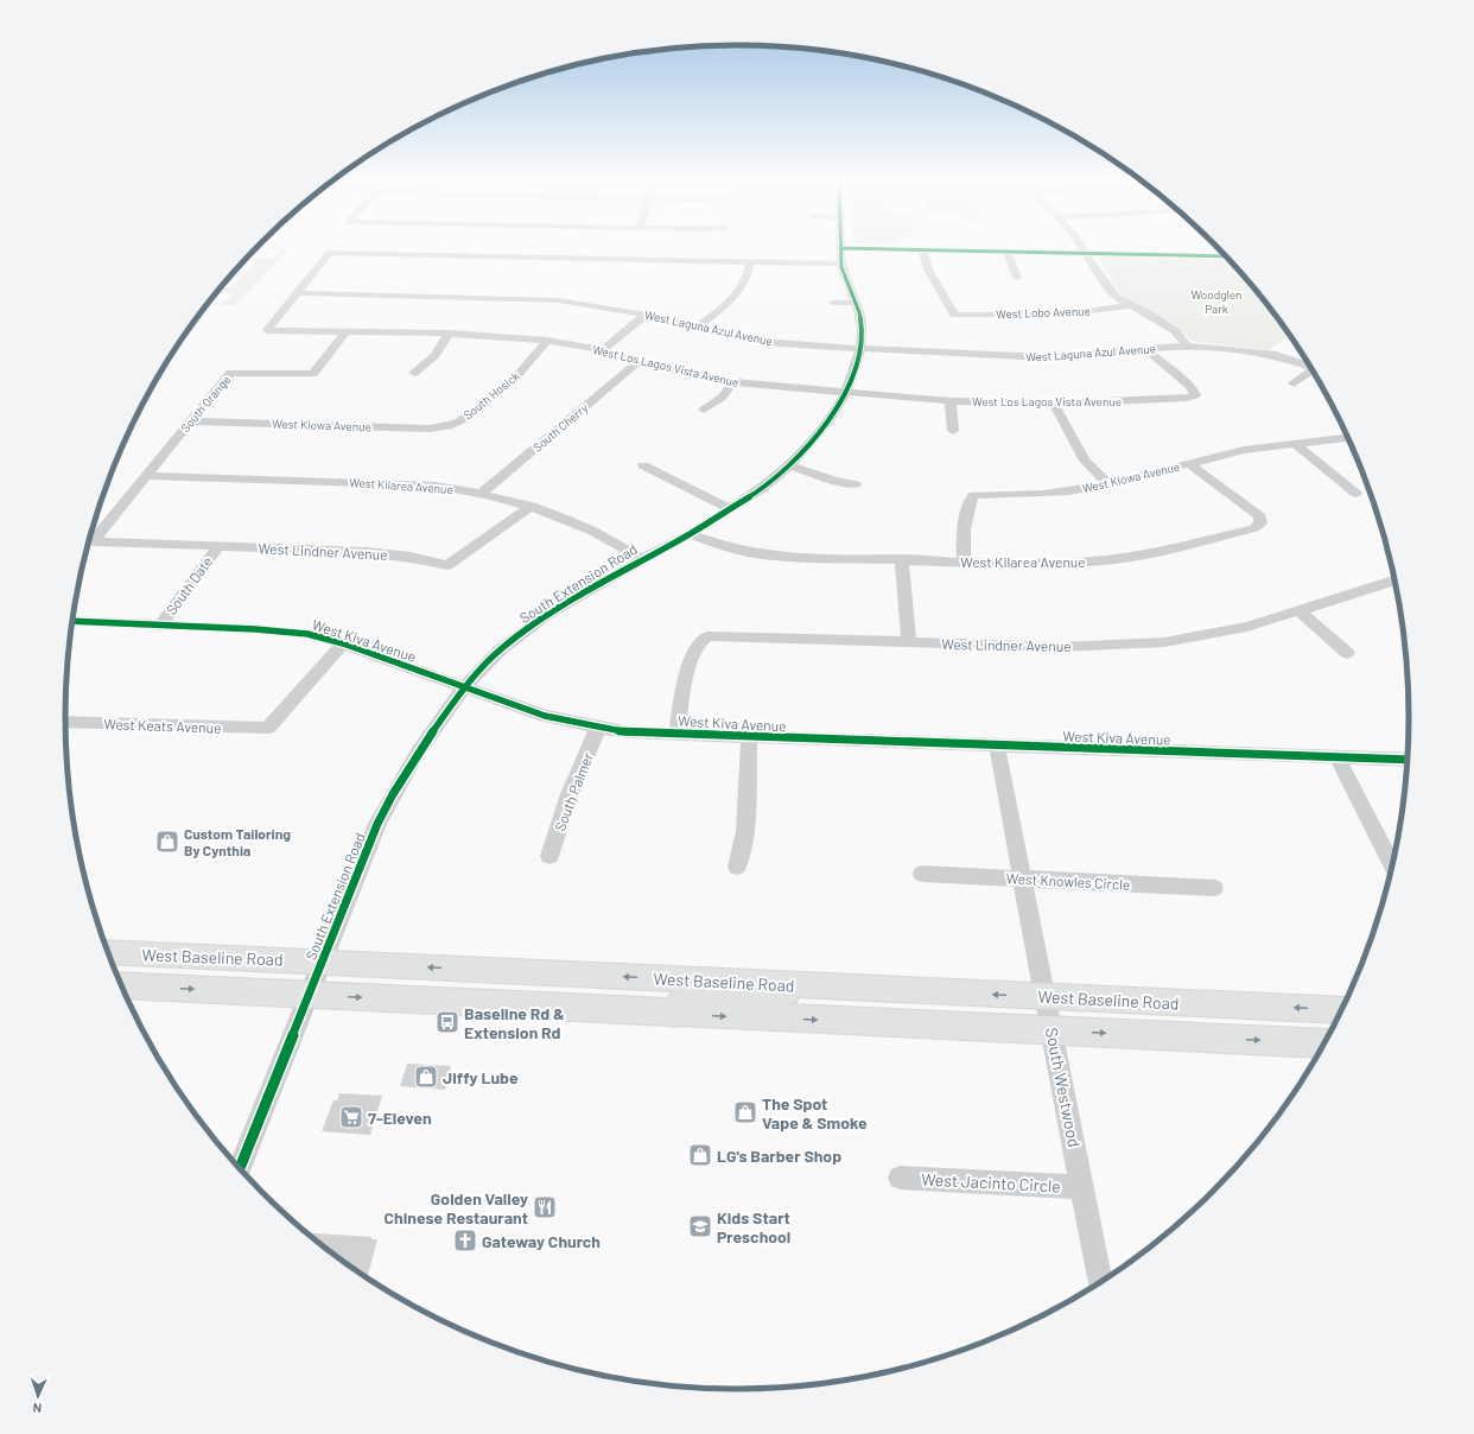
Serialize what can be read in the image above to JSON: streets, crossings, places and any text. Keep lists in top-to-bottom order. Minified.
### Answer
{"streets":{"main road":["West Baseline Road"],"street":["West Lobo Avenue","West Laguna Azul Avenue","West Los Lagos Vista Avenue","South Hosick","South Orange","West Kiowa Avenue","South Cherry","West Kilarea Avenue","West Lindner Avenue","South Extension Road","South Date","West Kiva Avenue","West Keats Avenue","South Palmer","West Knowles Circle","South Westwood","West Jacinto Circle"]},"crossings":[["West Laguna Azul Avenue","West Los Lagos Vista Avenue"],["West Laguna Azul Avenue","South Extension Road"],["West Los Lagos Vista Avenue","South Hosick"],["West Los Lagos Vista Avenue","South Orange"],["West Los Lagos Vista Avenue","South Cherry"],["West Los Lagos Vista Avenue","South Extension Road"],["South Hosick","West Kiowa Avenue"],["South Orange","West Kiowa Avenue"],["South Orange","West Kilarea Avenue"],["South Orange","West Lindner Avenue"],["West Kiowa Avenue","West Kilarea Avenue"],["South Cherry","West Kilarea Avenue"],["West Kilarea Avenue","West Lindner Avenue"],["West Kilarea Avenue","South Extension Road"],["West Lindner Avenue","South Date"],["West Lindner Avenue","West Kiva Avenue"],["South Extension Road","West Kiva Avenue"],["South Extension Road","West Baseline Road"],["South Date","West Kiva Avenue"],["West Kiva Avenue","West Keats Avenue"],["West Kiva Avenue","South Palmer"],["West Kiva Avenue","South Westwood"],["West Knowles Circle","South Westwood"],["West Baseline Road","South Westwood"],["South Westwood","West Jacinto Circle"]],"parks":["Woodglen Park"],"places":{"shop":["Custom Tailoring By Cynthia","Jiffy Lube","The Spot Vape & Smoke","LG's Barber Shop"],"bus stop":["Baseline Rd & Extension Rd"],"supermarket":["7-Eleven"],"restaurant":["Golden Valley Chinese Restaurant"],"school or university":["Kids Start Preschool"],"church":["Gateway Church"]},"north":"bottom"}
